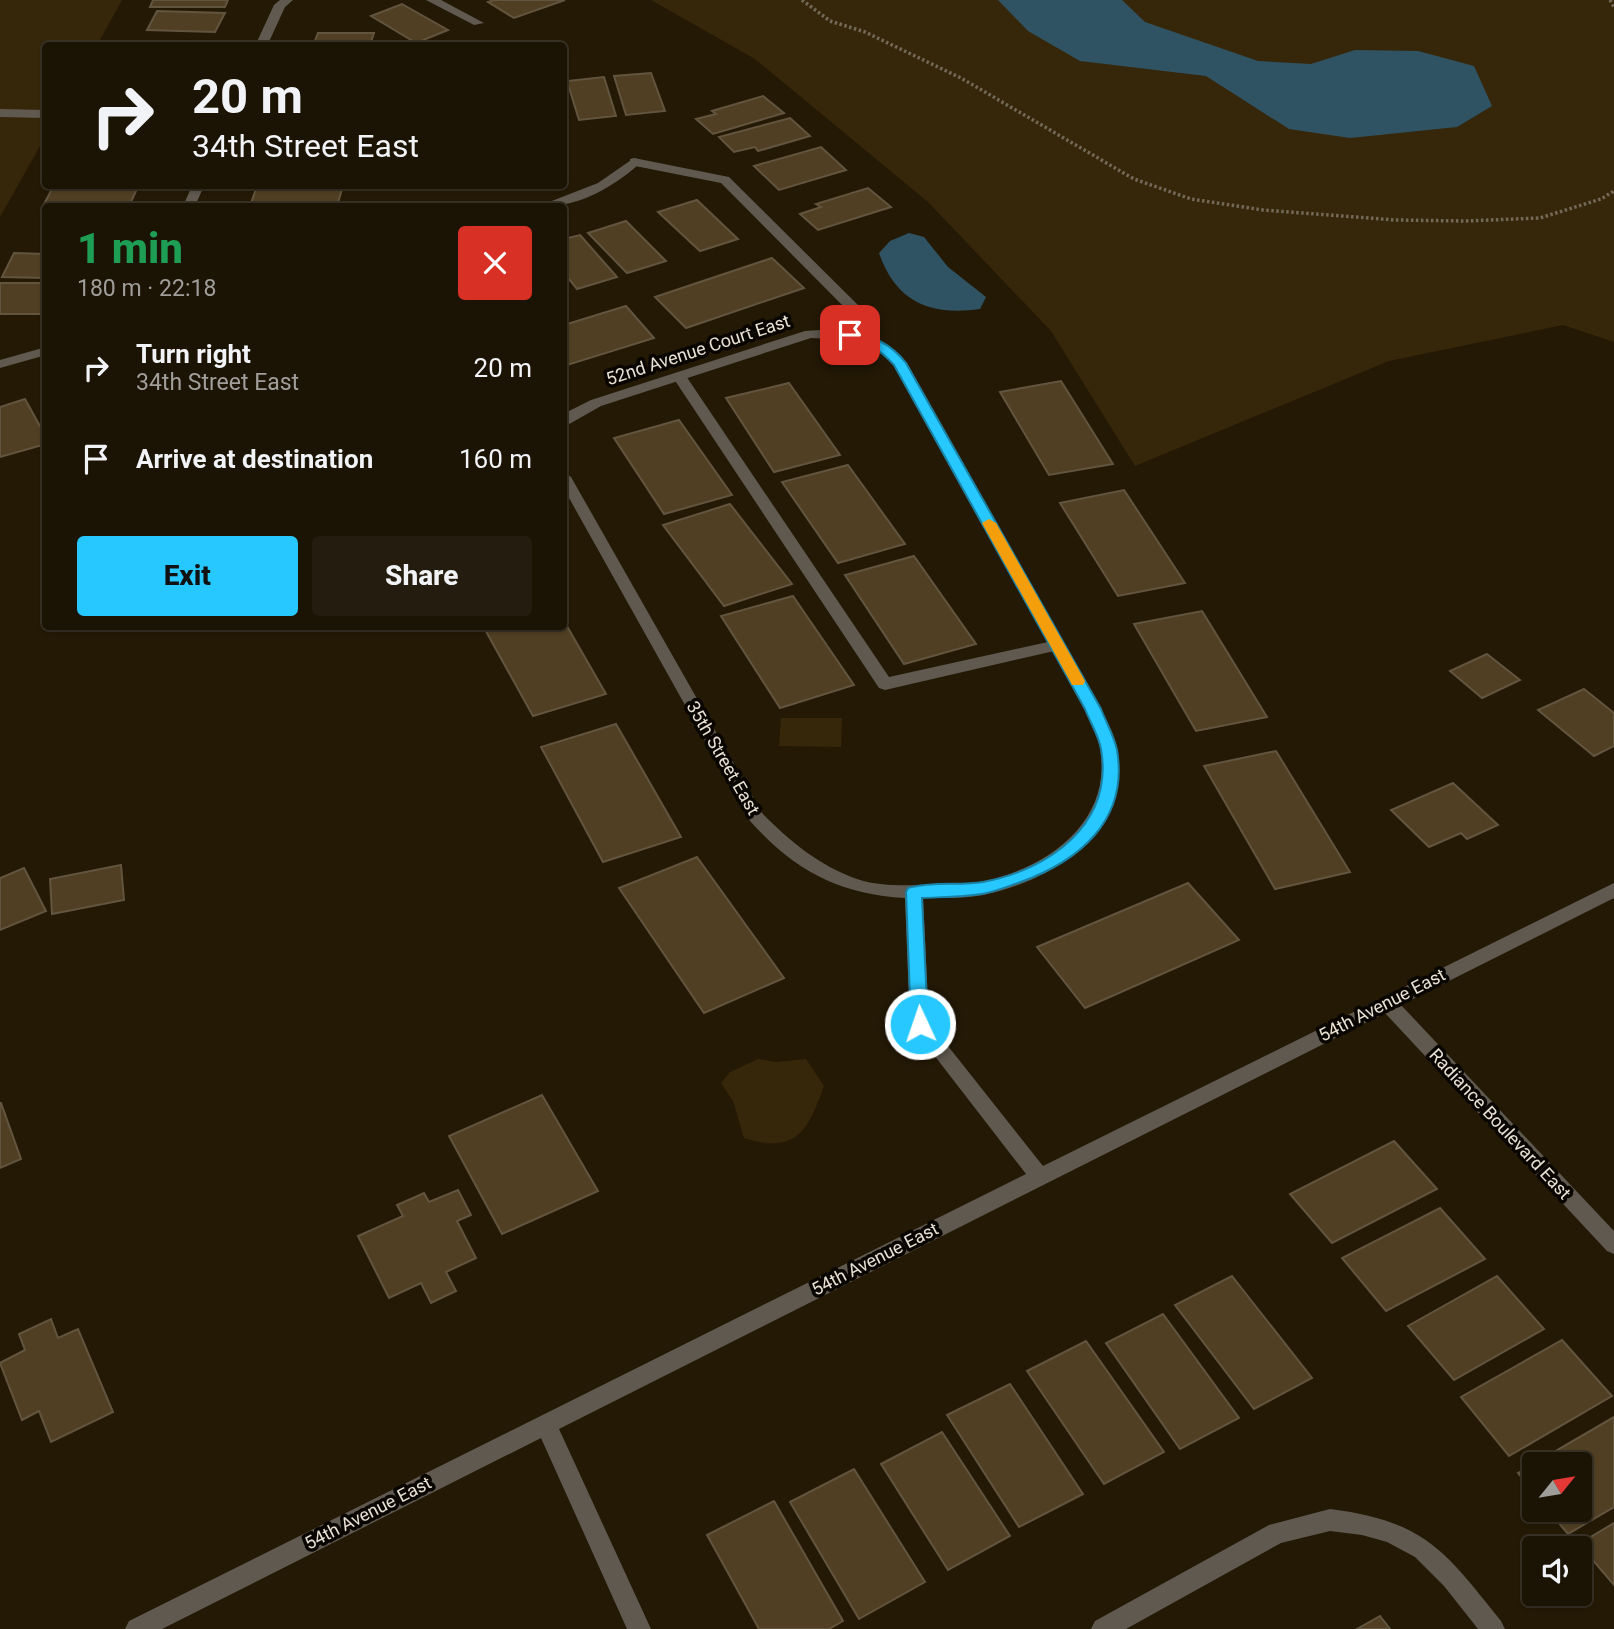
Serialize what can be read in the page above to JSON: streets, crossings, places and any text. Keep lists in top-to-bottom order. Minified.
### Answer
{"streets":{"street":["52nd Avenue Court East","35th Street East","54th Avenue East","Radiance Boulevard East"]},"crossings":[["52nd Avenue Court East","35th Street East"],["54th Avenue East","Radiance Boulevard East"]],"north":"top right","page":{"turn":["20 m","34th Street East"],"heading":["1 min","180 m · 22:18"],"list":[{"name":"Turn right","note":"34th Street East","value":"20 m"},{"name":"Arrive at destination","value":"160 m"}],"buttons":["Exit","Share"]}}
